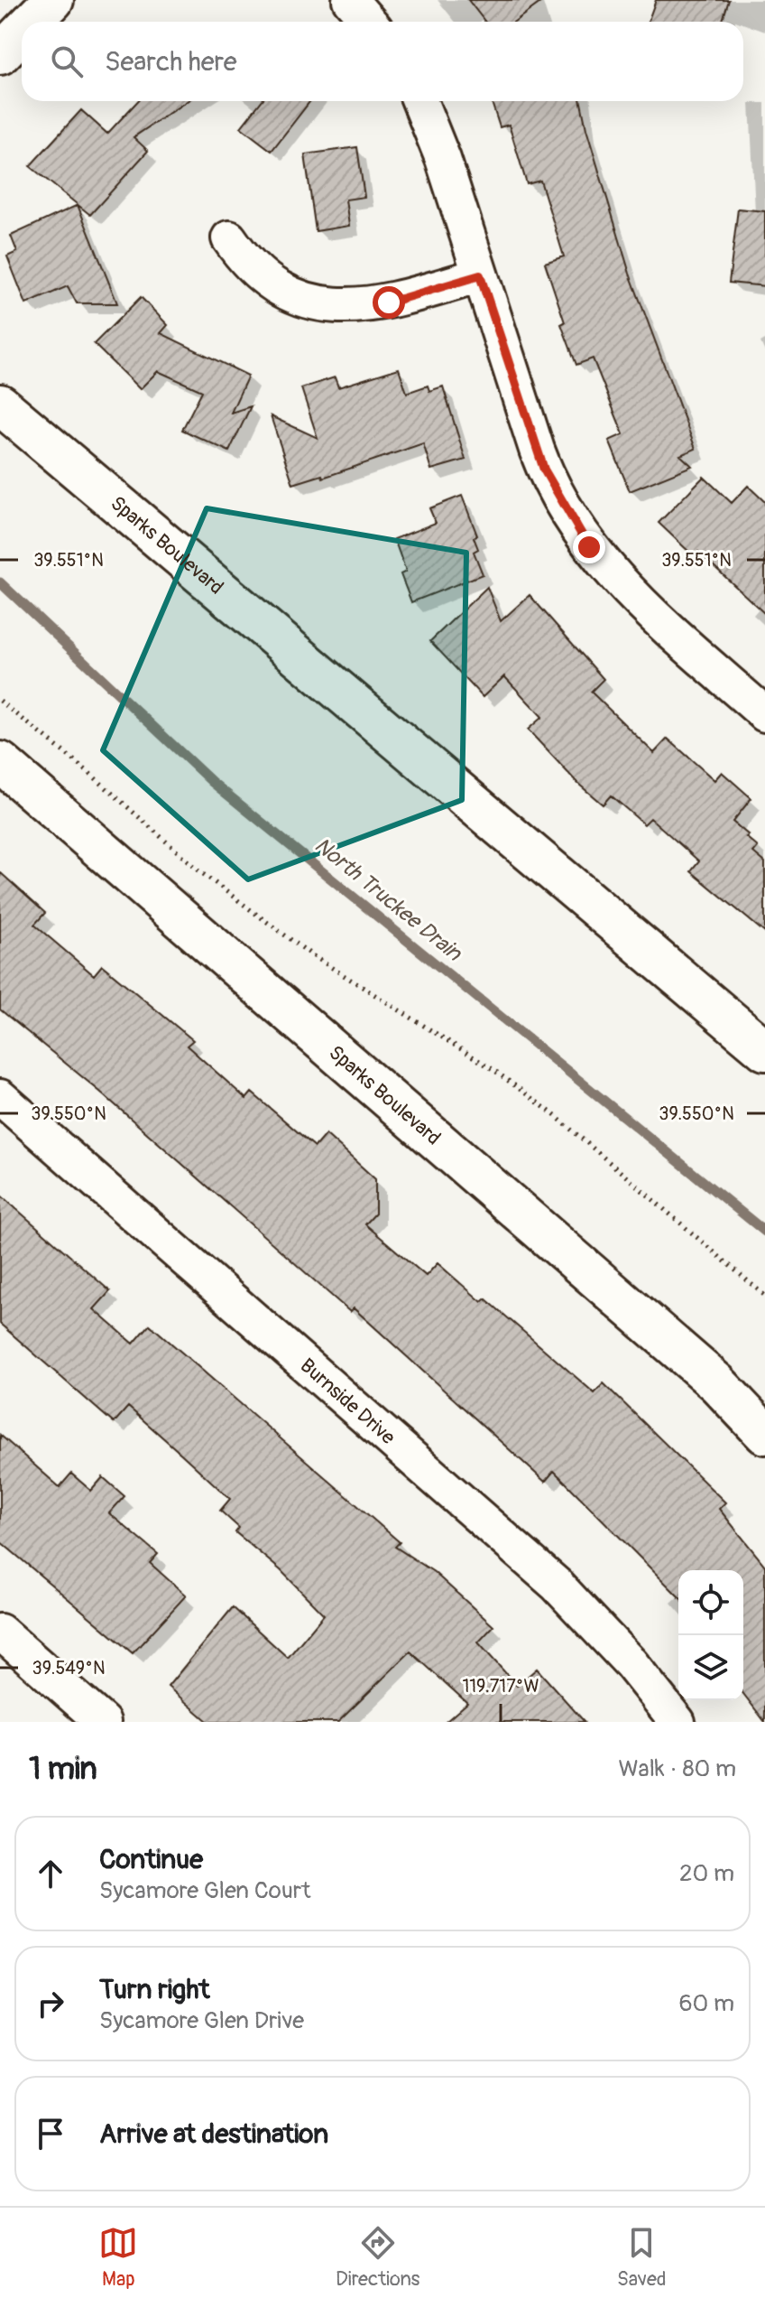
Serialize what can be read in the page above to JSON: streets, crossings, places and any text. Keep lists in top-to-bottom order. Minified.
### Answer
{"streets":{"main road":["Sparks Boulevard"],"street":["Burnside Drive"]},"water":["North Truckee Drain"],"page":{"search":"Search here","heading":["1 min","Walk · 80 m"],"list":[["Continue","Sycamore Glen Court","20 m"],["Turn right","Sycamore Glen Drive","60 m"],"Arrive at destination"],"nav":["Map","Directions","Saved"]},"coordinates":["39.551°N","39.550°N","39.549°N","119.717°W"]}
